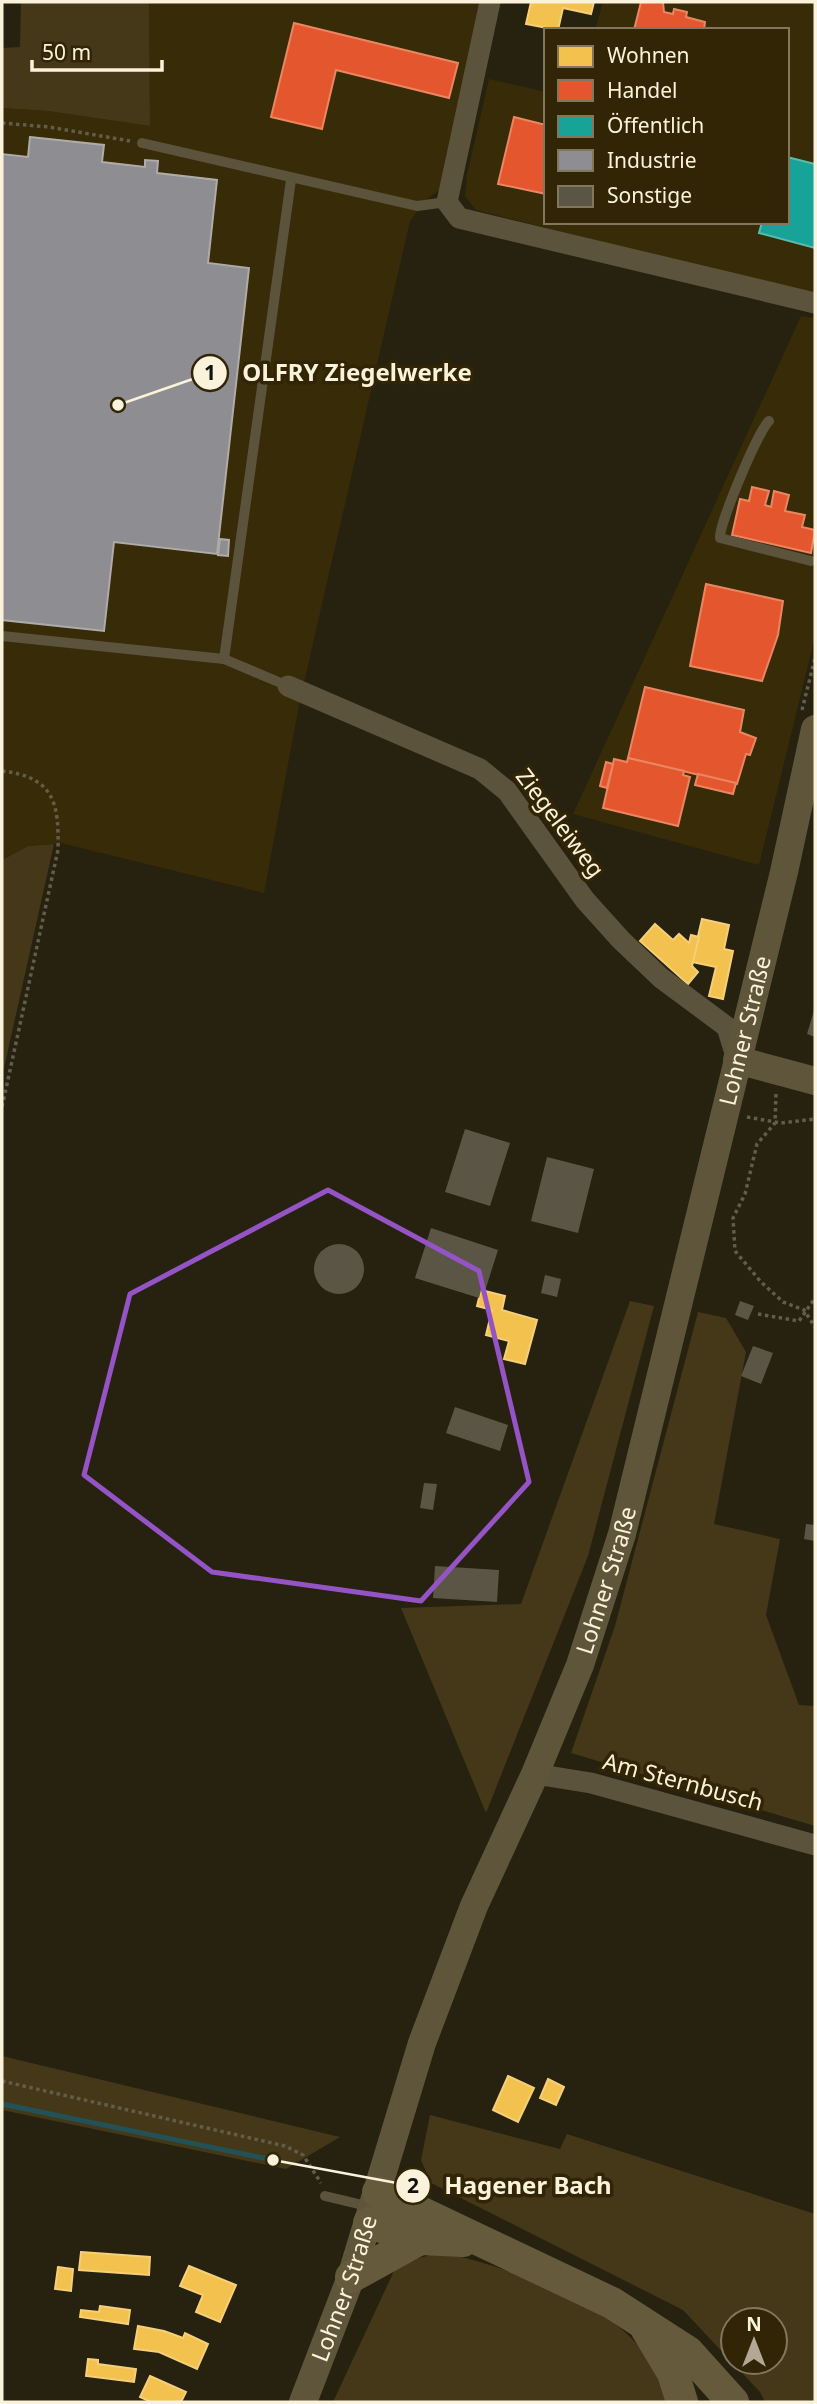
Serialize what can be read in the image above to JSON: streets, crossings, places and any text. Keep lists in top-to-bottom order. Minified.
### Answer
{"streets":{"main road":["Lohner Straße"],"street":["Ziegeleiweg","Am Sternbusch"]},"crossings":[["Ziegeleiweg","Lohner Straße"],["Lohner Straße","Am Sternbusch"]],"places":["OLFRY Ziegelwerke","Hagener Bach"],"legend":["Wohnen","Handel","Öffentlich","Industrie","Sonstige"],"scale_bar":"50 m","north":"top"}
